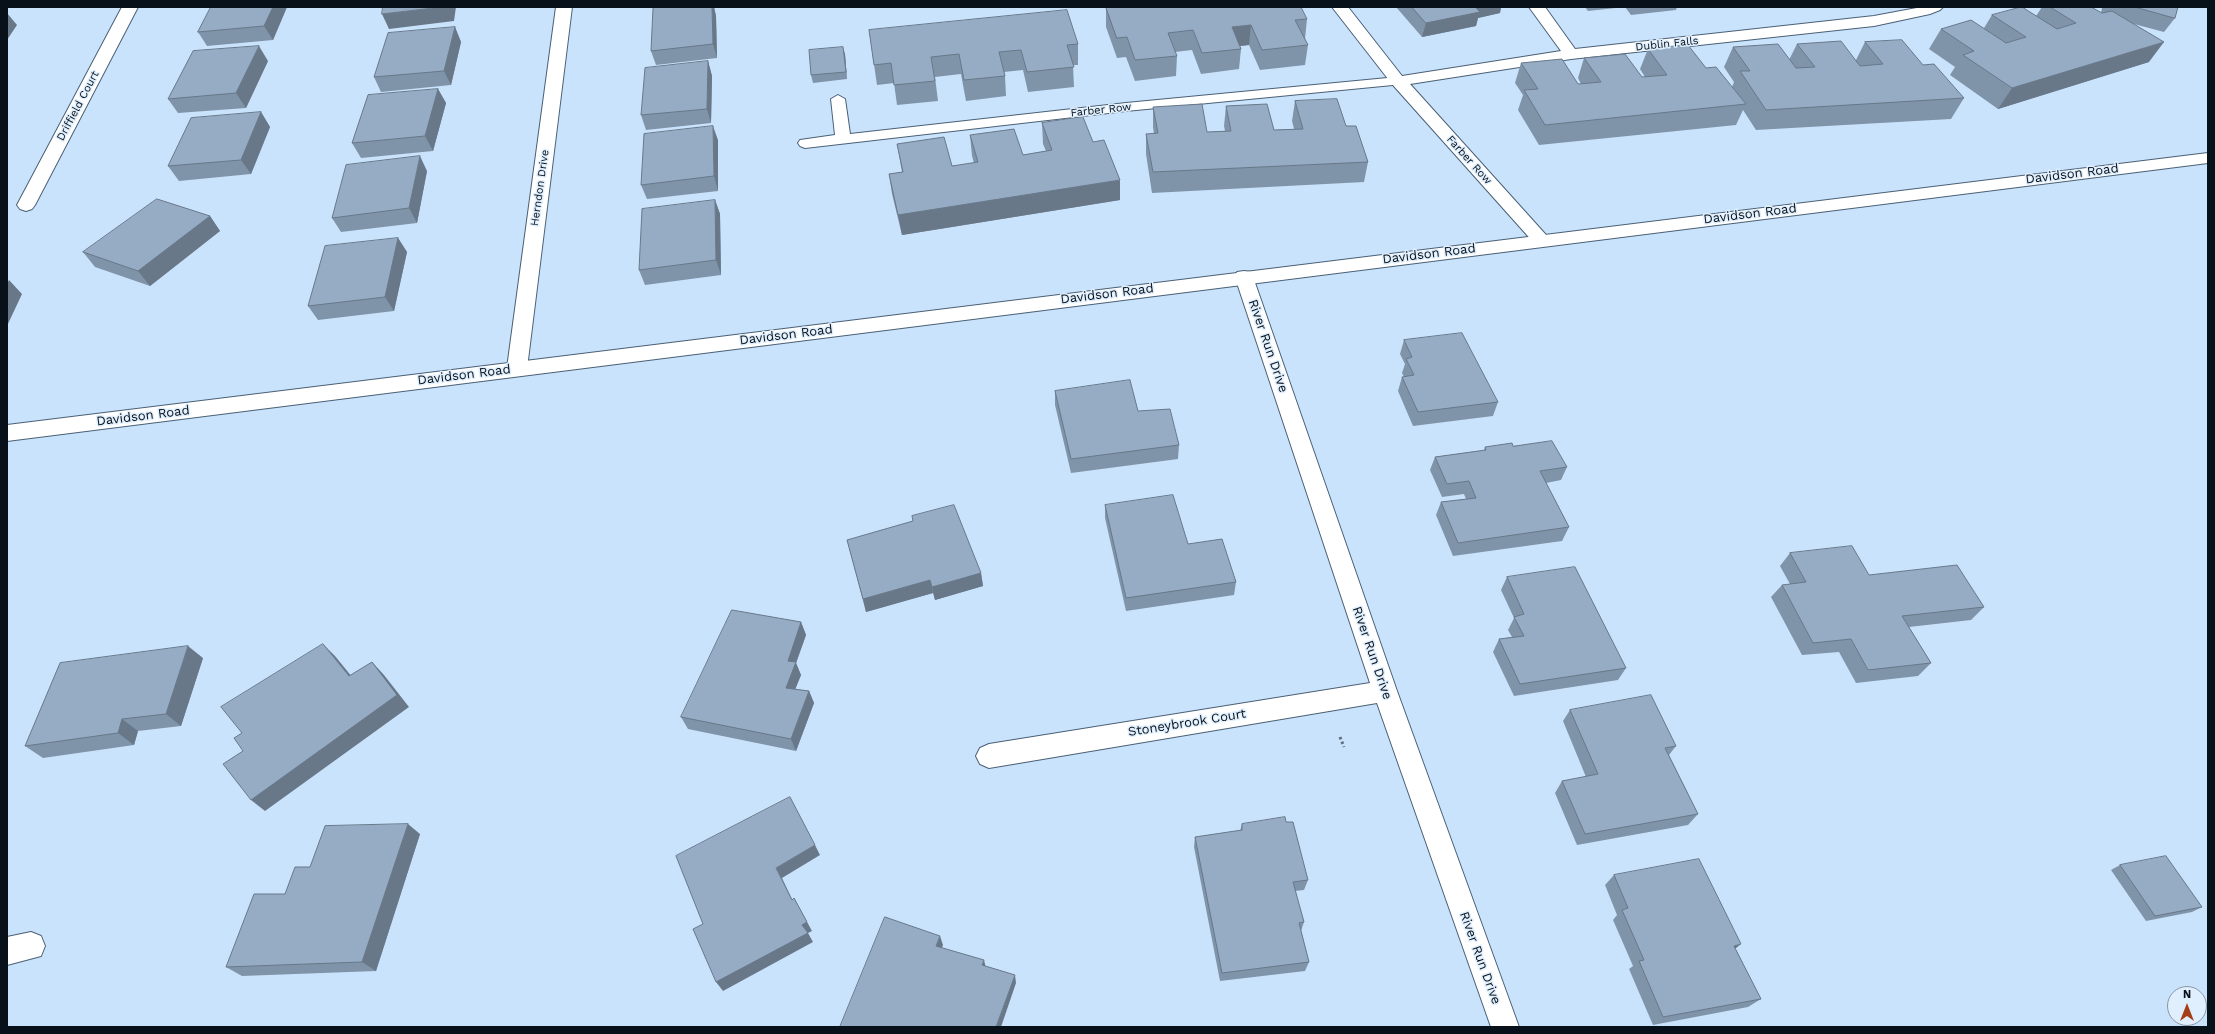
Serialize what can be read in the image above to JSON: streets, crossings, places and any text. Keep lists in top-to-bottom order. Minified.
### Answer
{"streets":{"street":["Dublin Falls","Driffield Court","Farber Row","Davidson Road","Herndon Drive","River Run Drive","Stoneybrook Court"]},"crossings":[["Dublin Falls","Farber Row"],["Farber Row","Davidson Road"],["Davidson Road","Herndon Drive"],["Davidson Road","River Run Drive"],["River Run Drive","Stoneybrook Court"]],"north":"top"}
